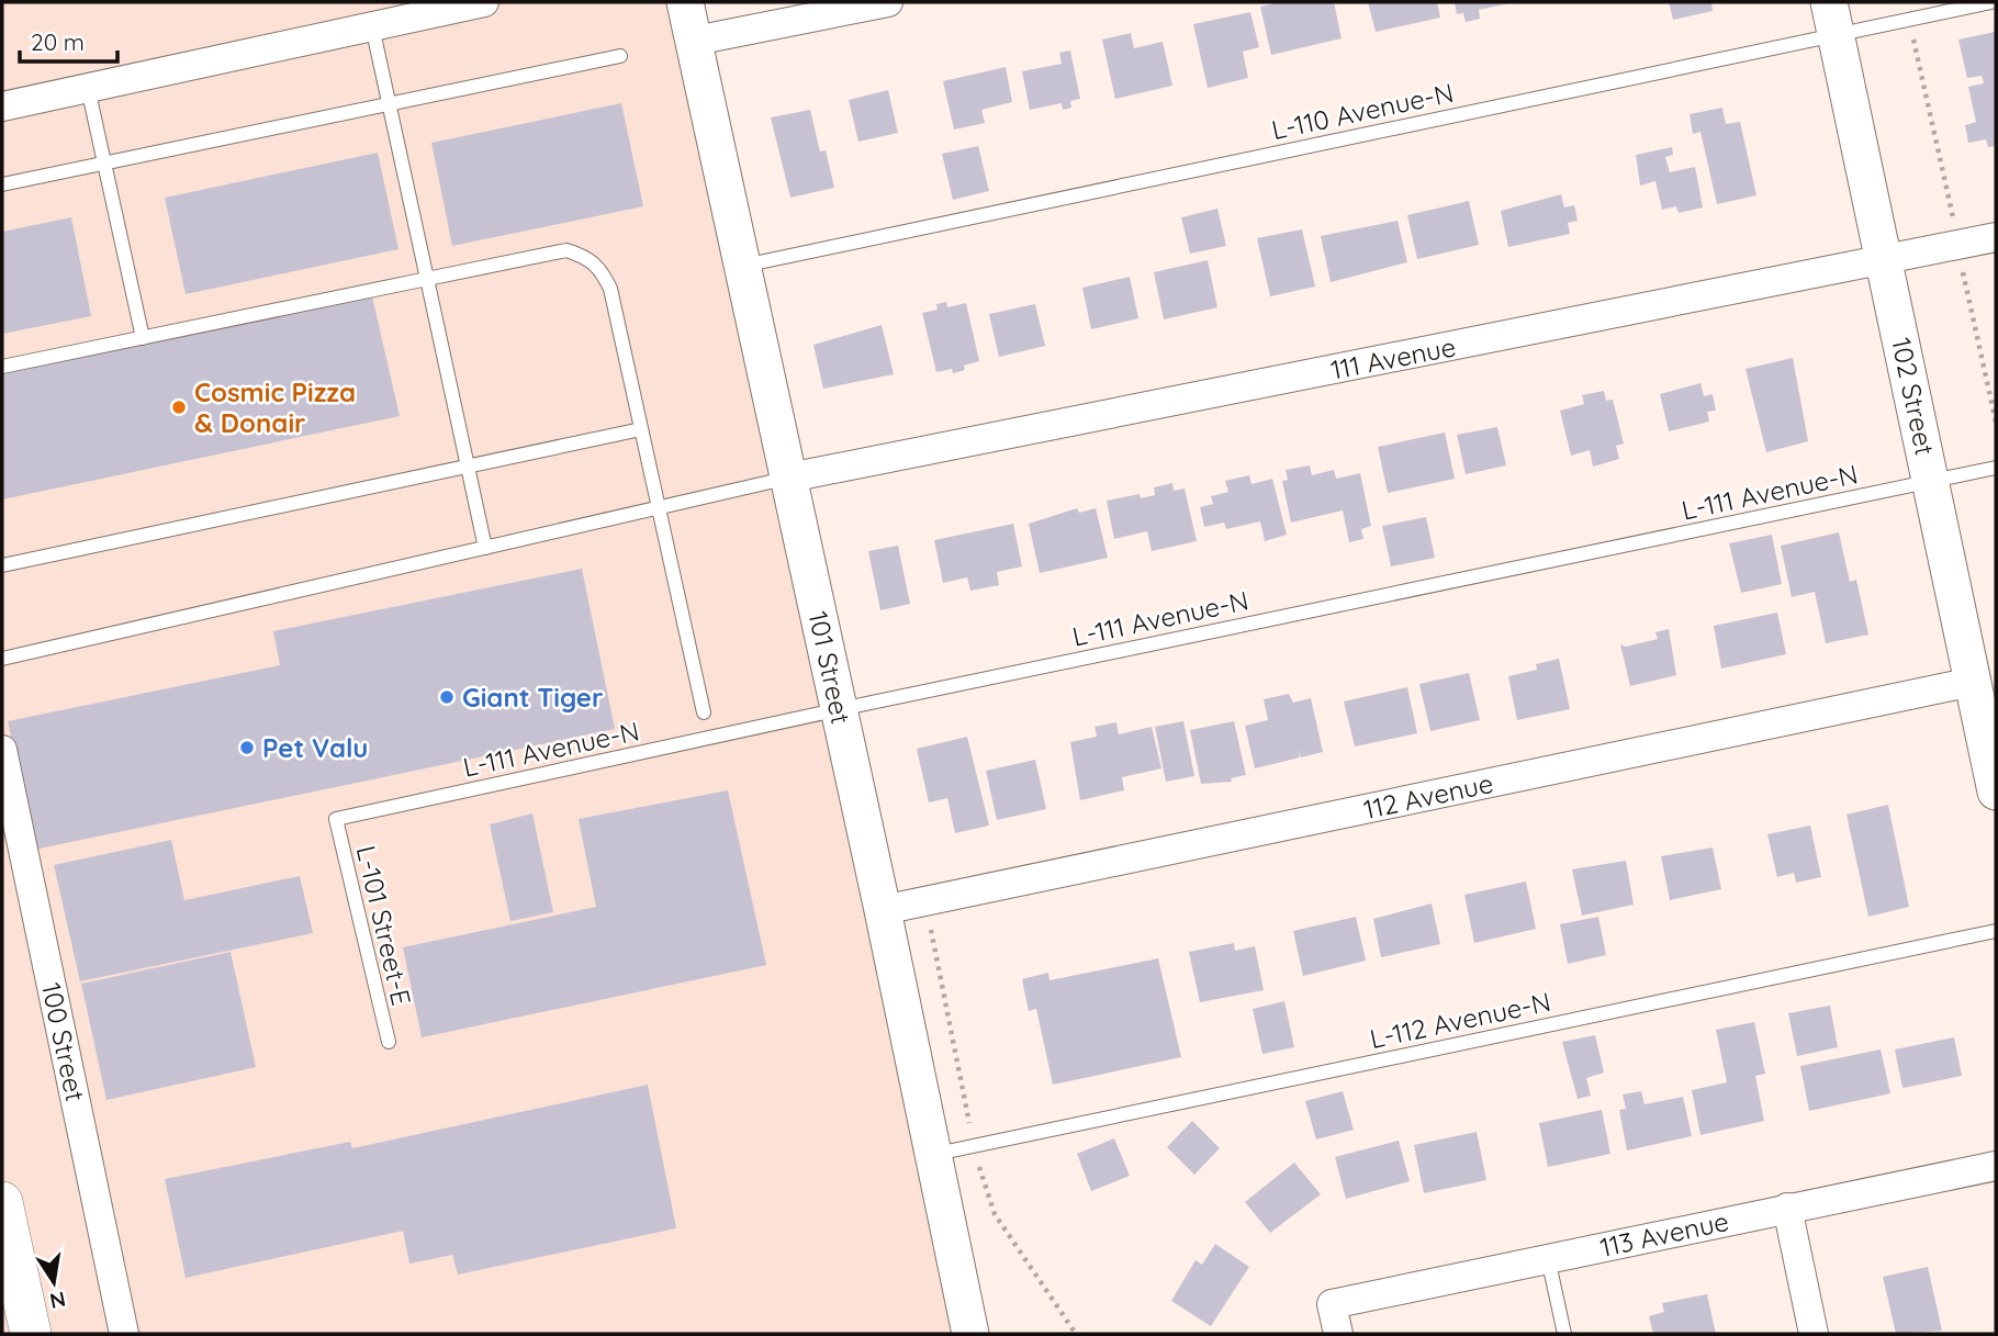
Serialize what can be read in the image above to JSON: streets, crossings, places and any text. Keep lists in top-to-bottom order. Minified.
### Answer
{"streets":{"street":["111 Avenue","102 Street","101 Street","112 Avenue","100 Street","113 Avenue"],"lane":["L-110 Avenue-N","L-111 Avenue-N","L-101 Street-E","L-112 Avenue-N"]},"crossings":[["L-110 Avenue-N","102 Street"],["L-110 Avenue-N","101 Street"],["111 Avenue","102 Street"],["111 Avenue","101 Street"],["102 Street","L-111 Avenue-N"],["102 Street","112 Avenue"],["L-111 Avenue-N","101 Street"],["L-111 Avenue-N","L-101 Street-E"],["101 Street","112 Avenue"],["101 Street","L-112 Avenue-N"]],"places":["Cosmic Pizza & Donair","Giant Tiger","Pet Valu"],"scale_bar":"20 m","north":"bottom"}
